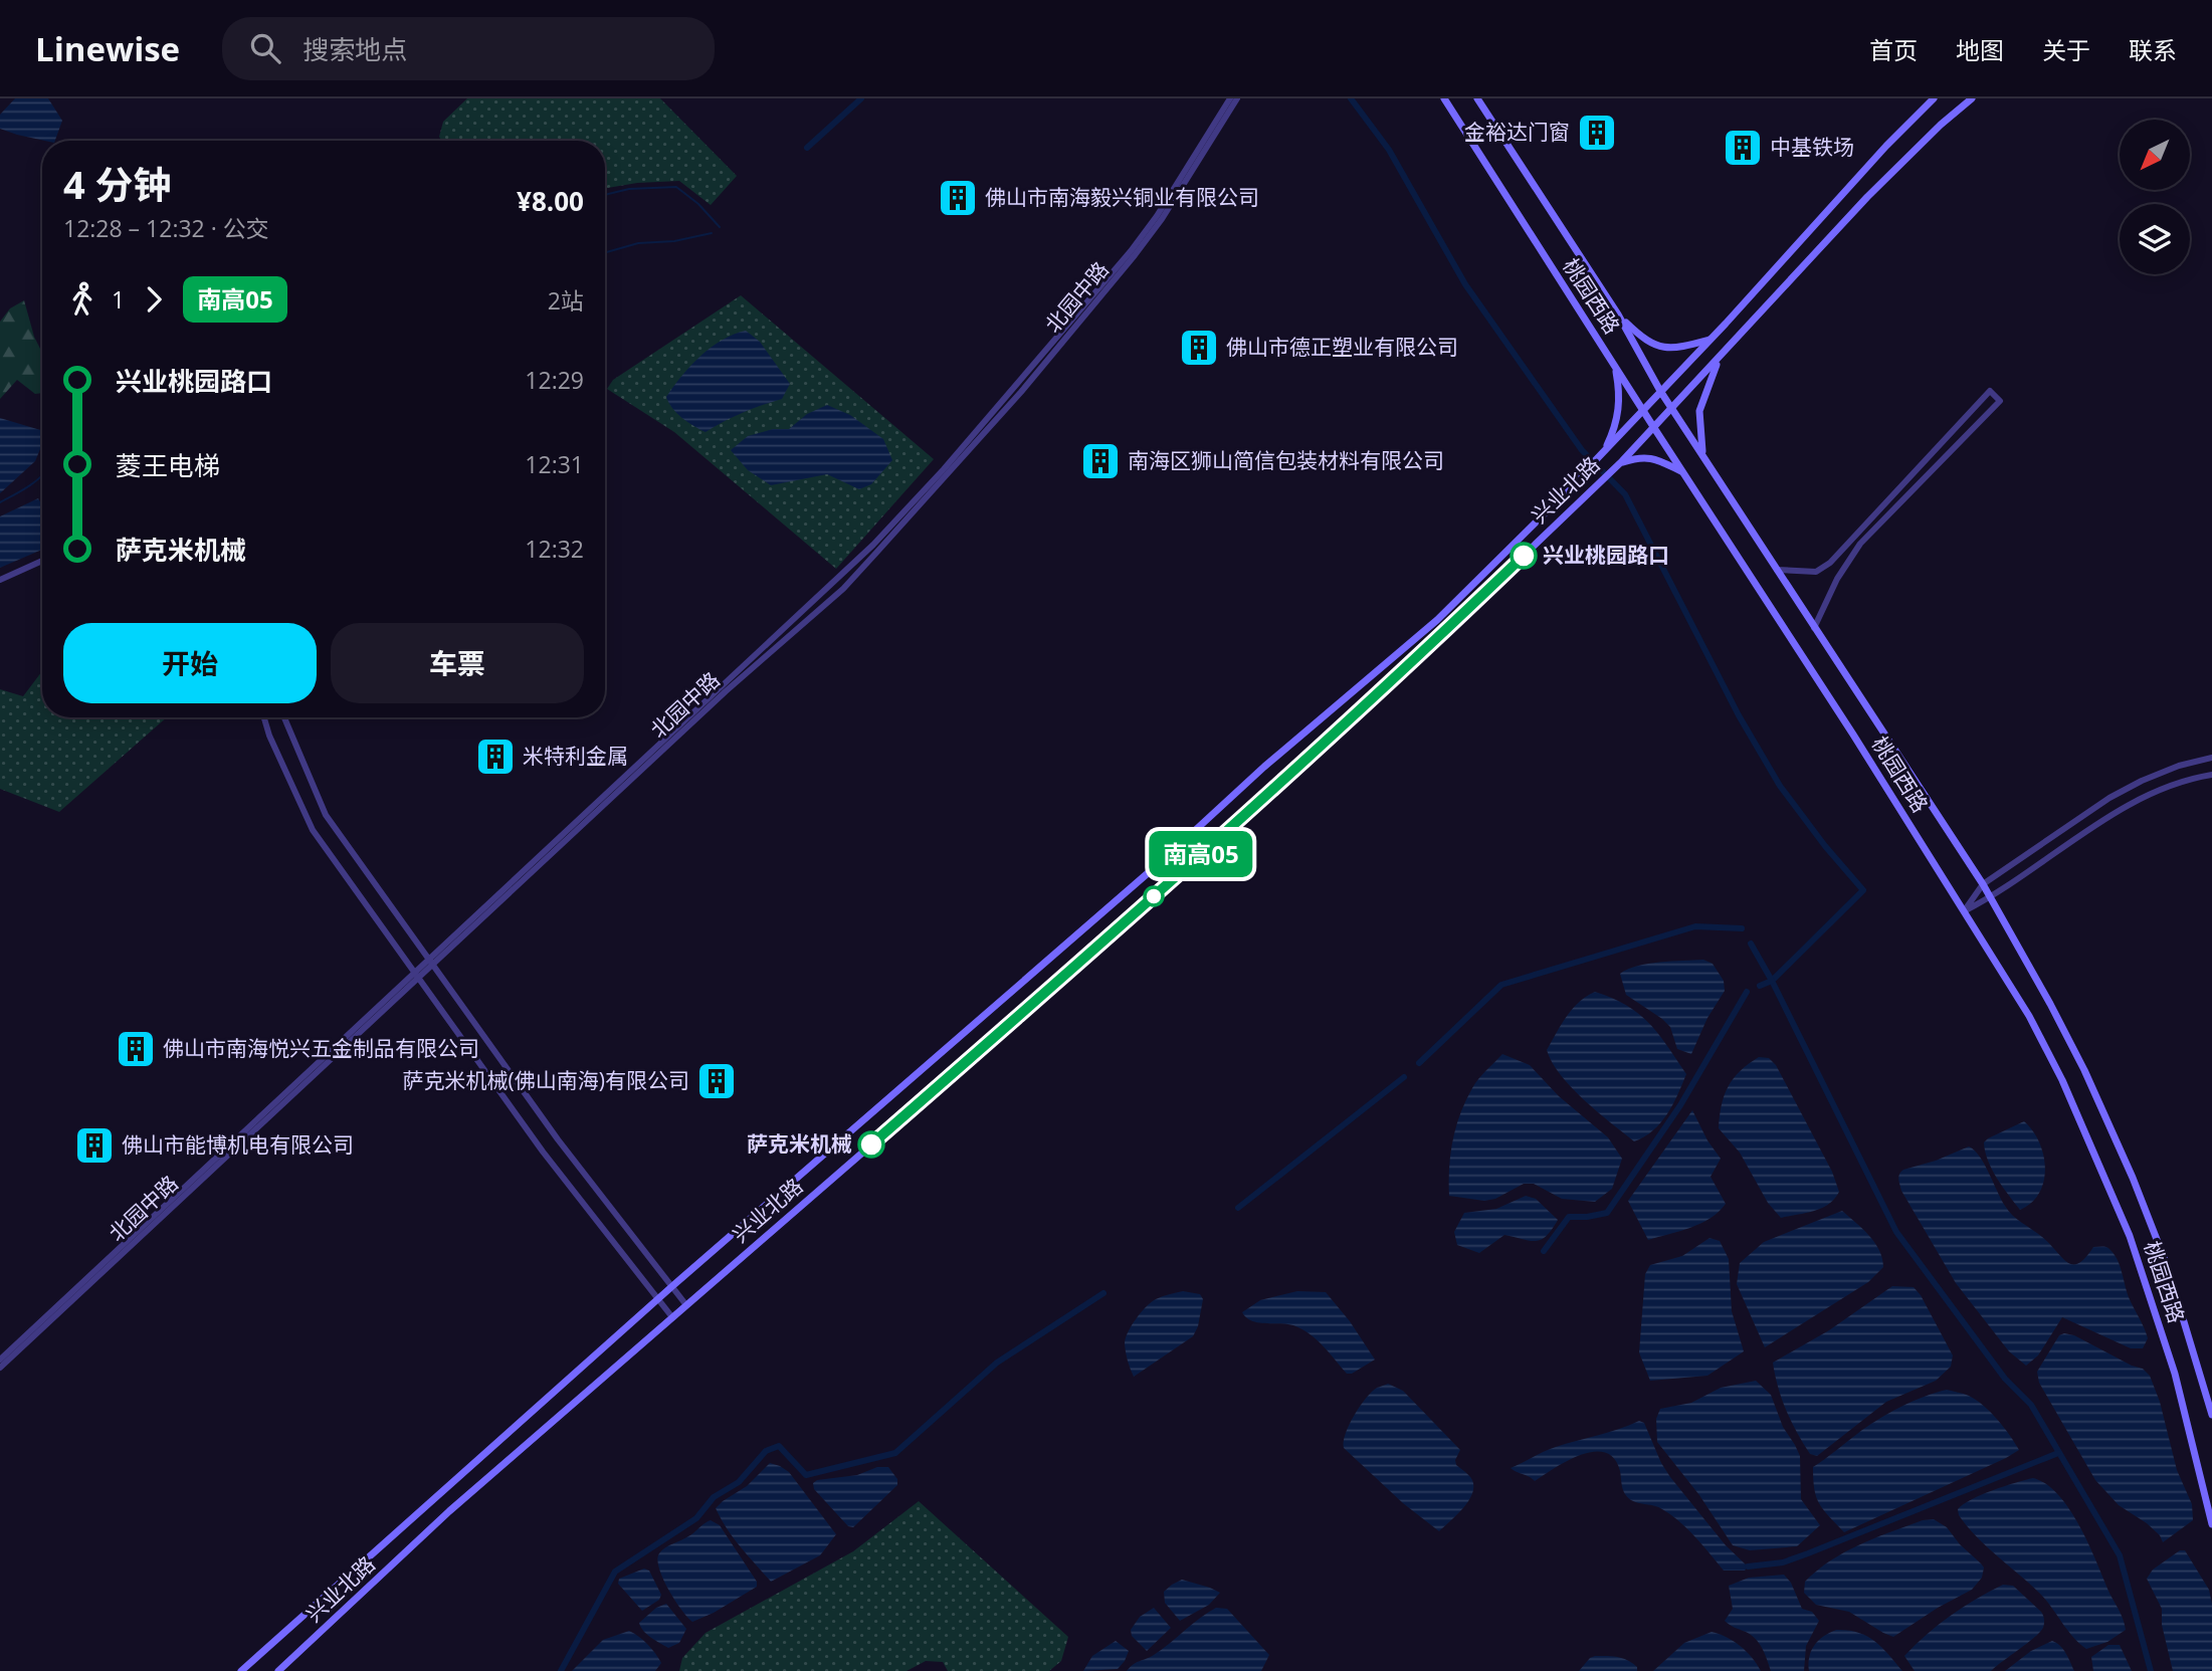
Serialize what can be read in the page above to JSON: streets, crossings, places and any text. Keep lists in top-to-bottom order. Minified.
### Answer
{"streets":{"main road":["桃园西路","兴业北路"],"street":["北园中路"]},"crossings":[["桃园西路","兴业北路"]],"places":{"building":["金裕达门窗","中基铁场","佛山市南海毅兴铜业有限公司","佛山市德正塑业有限公司","南海区狮山简信包装材料有限公司","米特利金属","佛山市南海悦兴五金制品有限公司","萨克米机械(佛山南海)有限公司","佛山市能博机电有限公司"],"other":["兴业桃园路口","萨克米机械"]},"lines":["bus line 南高05"],"north":"bottom left","page":{"header":"Linewise","search":"搜索地点","nav":["首页","地图","关于","联系"],"on_map":"南高05","heading":["4 分钟","12:28 – 12:32 · 公交","¥8.00"],"legs":["1","南高05","2站"],"list":[{"name":"兴业桃园路口","value":"12:29"},{"name":"菱王电梯","value":"12:31"},{"name":"萨克米机械","value":"12:32"}],"buttons":["开始","车票"]}}
